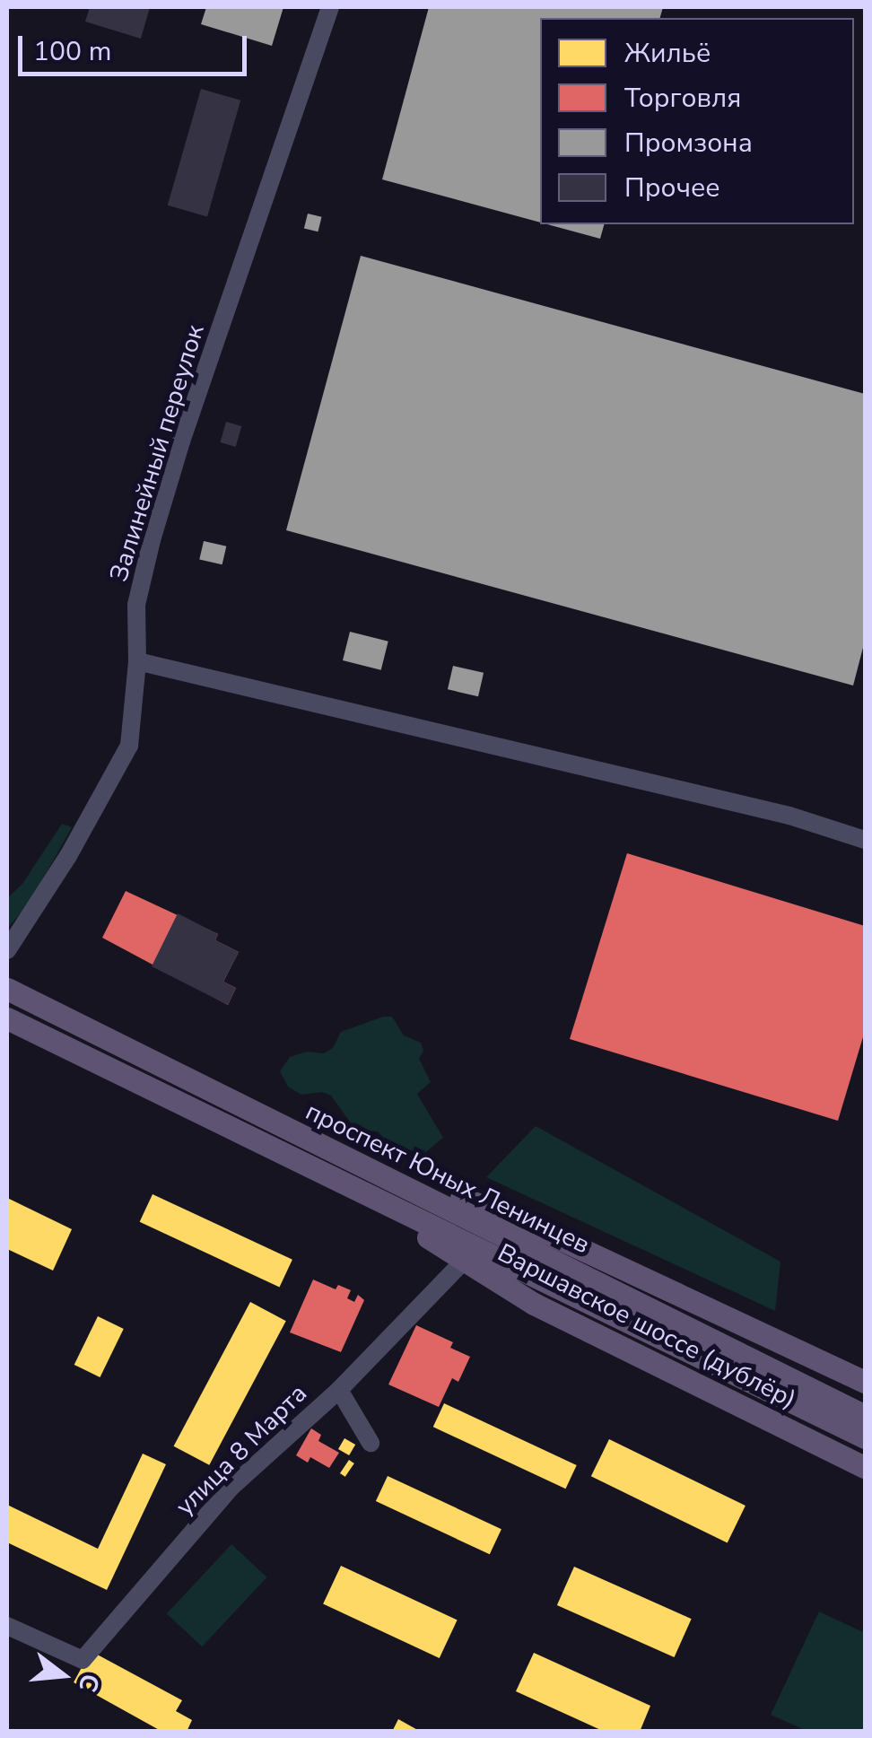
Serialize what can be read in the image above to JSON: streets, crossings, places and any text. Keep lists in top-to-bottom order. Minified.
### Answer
{"streets":{"main road":["проспект Юных Ленинцев","Варшавское шоссе (дублёр)"],"street":["Залинейный переулок","улица 8 Марта"]},"crossings":[["проспект Юных Ленинцев","Варшавское шоссе (дублёр)"],["Варшавское шоссе (дублёр)","улица 8 Марта"]],"legend":["Жильё","Торговля","Промзона","Прочее"],"scale_bar":"100 m","north":"right"}
